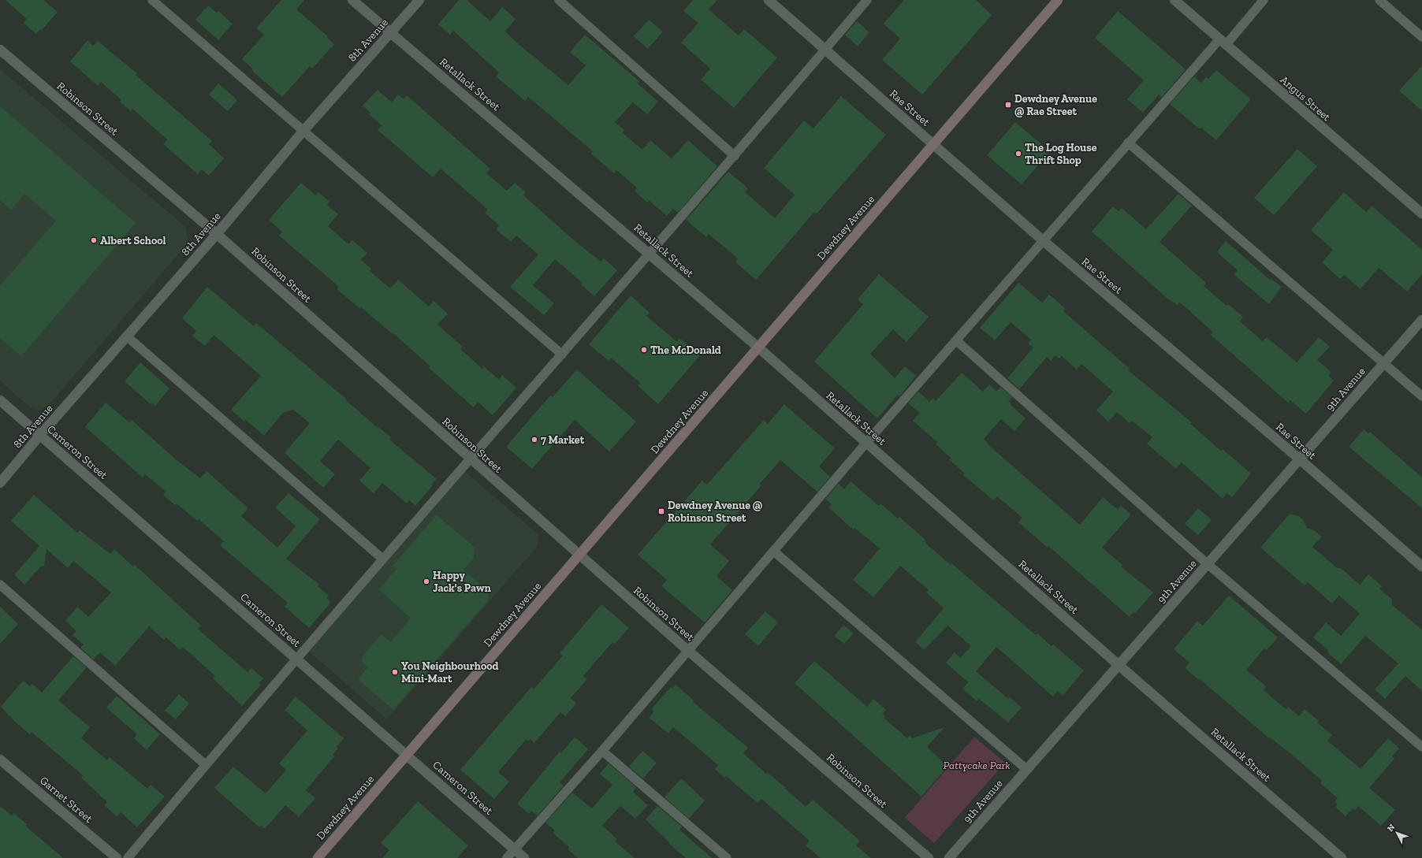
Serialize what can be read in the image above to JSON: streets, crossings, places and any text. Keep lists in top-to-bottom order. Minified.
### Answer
{"streets":{"main road":["Dewdney Avenue"],"street":["8th Avenue","Retallack Street","Angus Street","Rae Street","Robinson Street","9th Avenue","Cameron Street","Garnet Street"]},"crossings":[["8th Avenue","Retallack Street"],["8th Avenue","Robinson Street"],["8th Avenue","Cameron Street"],["Retallack Street","Dewdney Avenue"],["Retallack Street","9th Avenue"],["Rae Street","Dewdney Avenue"],["Rae Street","9th Avenue"],["Robinson Street","Dewdney Avenue"],["Dewdney Avenue","Cameron Street"]],"parks":["Pattycake Park"],"places":{"transit":["Dewdney Avenue @ Rae Street","Dewdney Avenue @ Robinson Street"],"other":["The Log House Thrift Shop","Albert School","The McDonald","7 Market","Happy Jack's Pawn","You Neighbourhood Mini-Mart"]},"north":"top left"}
